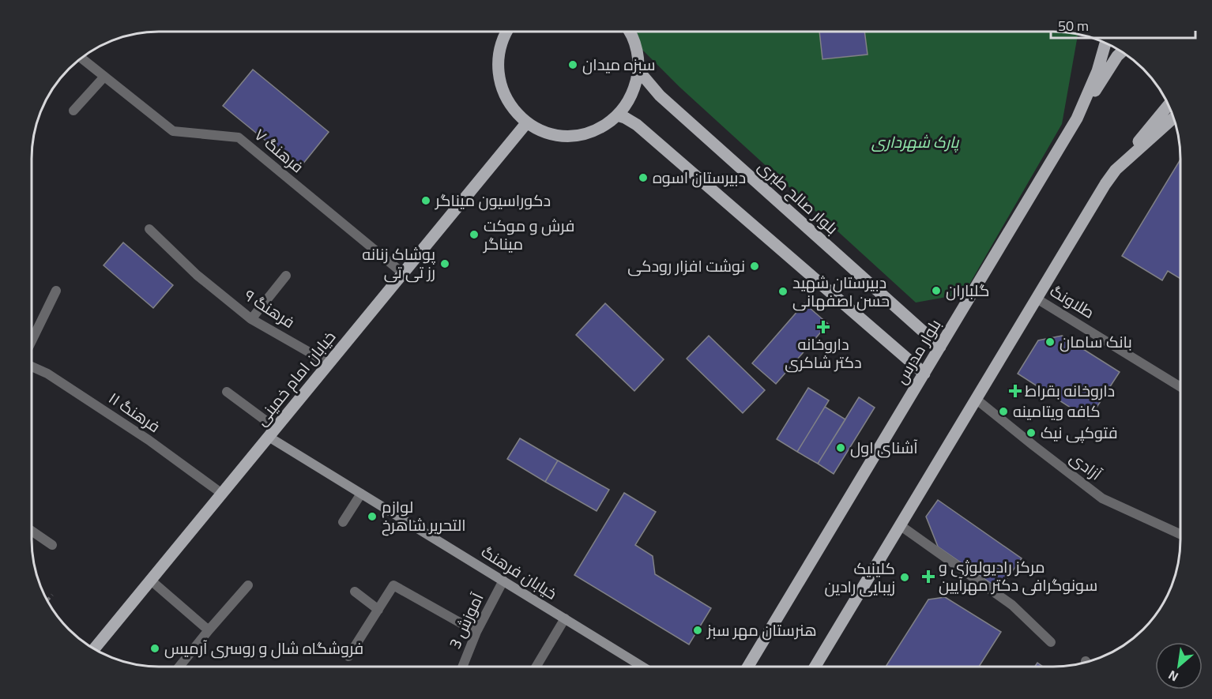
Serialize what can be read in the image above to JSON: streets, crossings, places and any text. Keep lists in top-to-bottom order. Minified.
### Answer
{"streets":{"main road":["بلوار صالح طبری","بلوار مدرس","خیابان امام خمینی","خیابان فرهنگ"],"street":["فرهنگ ۷","طلاونگ","فرهنگ ۹","فرهنگ ۱۱","آزادی","آموزش 3"]},"crossings":[["فرهنگ ۷","خیابان امام خمینی"],["بلوار صالح طبری","بلوار مدرس"],["فرهنگ ۹","خیابان امام خمینی"],["خیابان امام خمینی","فرهنگ ۱۱"],["خیابان امام خمینی","خیابان فرهنگ"],["خیابان فرهنگ","آموزش 3"]],"parks":["پارک شهرداری"],"places":{"other":["سبزه میدان","دبیرستان اسوه","دکوراسیون میناگر","فرش و موکت میناگر","پوشاک زنانه رز تی تی","نوشت افزار رودکی","گلباران","دبیرستان شهید حسن اصفهانی","بانک سامان","کافه ویتامینه","فتوکپی نیک","آشنای اول","لوازم التحریر شاهرخ","کلینیک زیبایی رادین","هنرستان مهر سبز","فروشگاه شال و روسری آرمیس"],"health":["داروخانه دکتر شاکری","داروخانه بقراط","مرکز رادیولوژی و سونوگرافی دکتر مهرآیین"]},"scale_bar":"50 m","north":"bottom left"}
